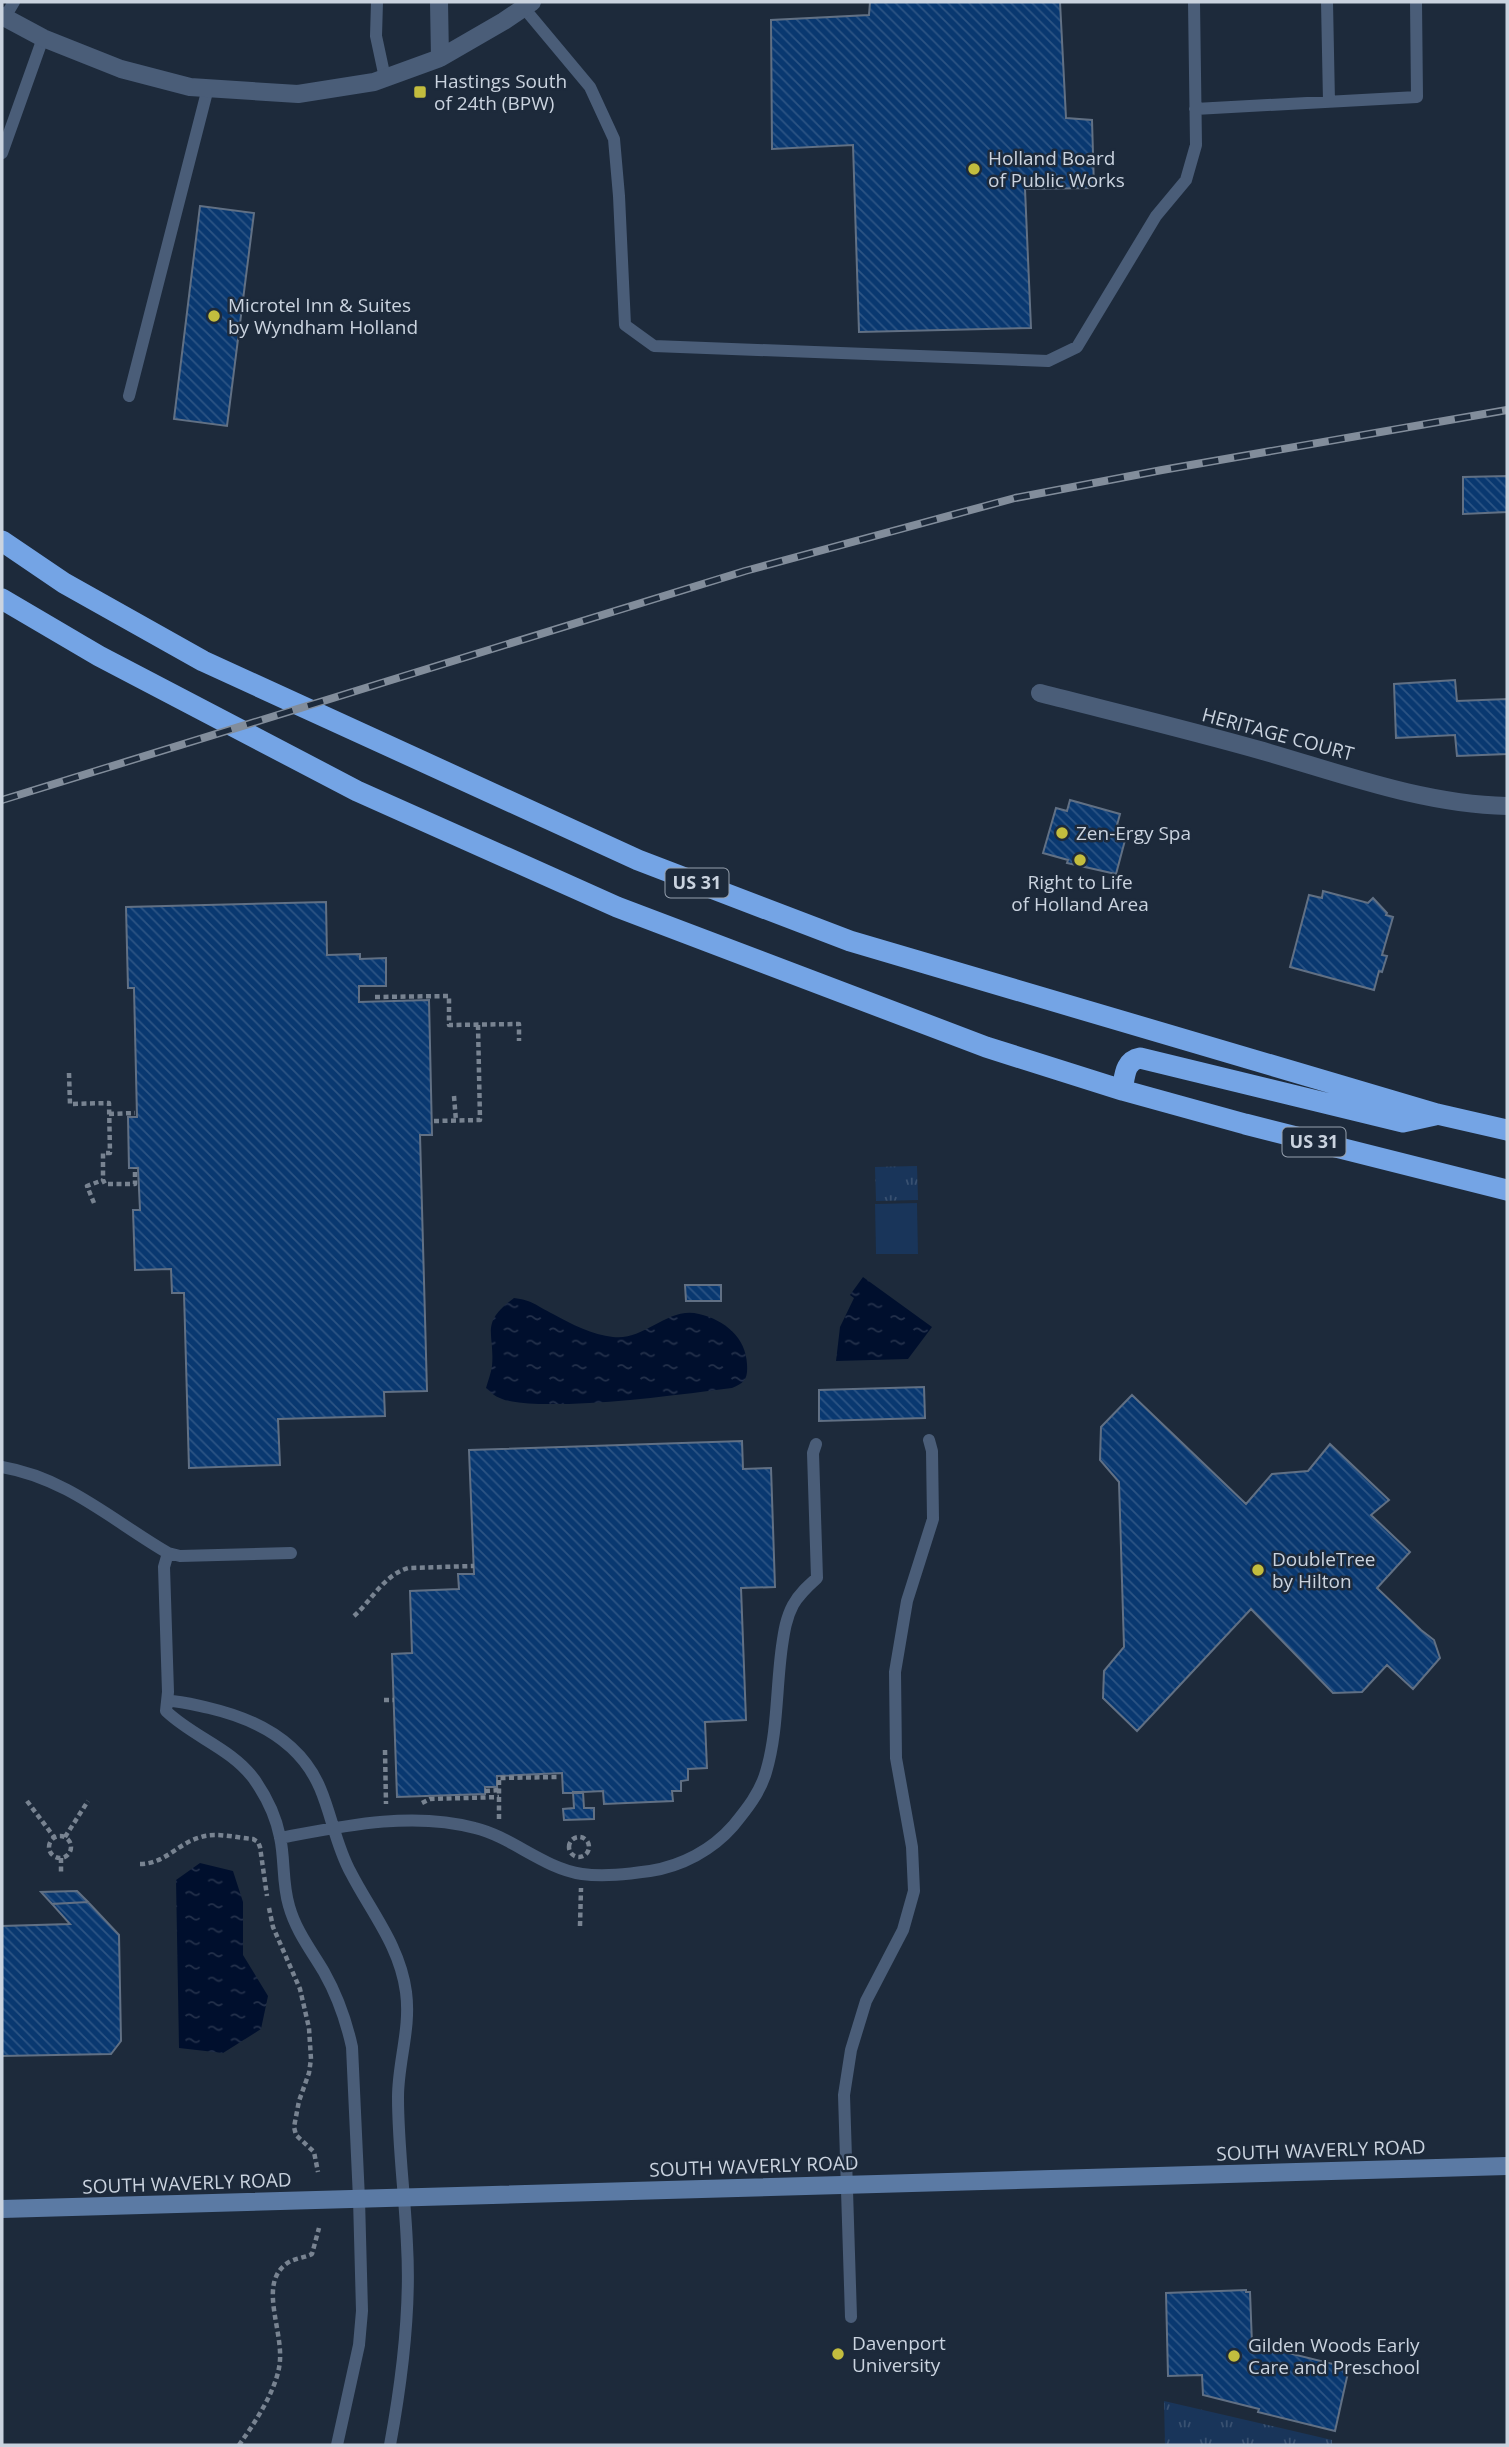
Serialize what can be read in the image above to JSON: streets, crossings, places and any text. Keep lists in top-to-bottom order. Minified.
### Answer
{"streets":{"highway":["US 31"],"main road":["SOUTH WAVERLY ROAD"],"street":["HERITAGE COURT"]},"places":{"transit":["Hastings South of 24th (BPW)"],"other":["Holland Board of Public Works","Microtel Inn & Suites by Wyndham Holland","Zen-Ergy Spa","Right to Life of Holland Area","DoubleTree by Hilton","Davenport University","Gilden Woods Early Care and Preschool"]}}
